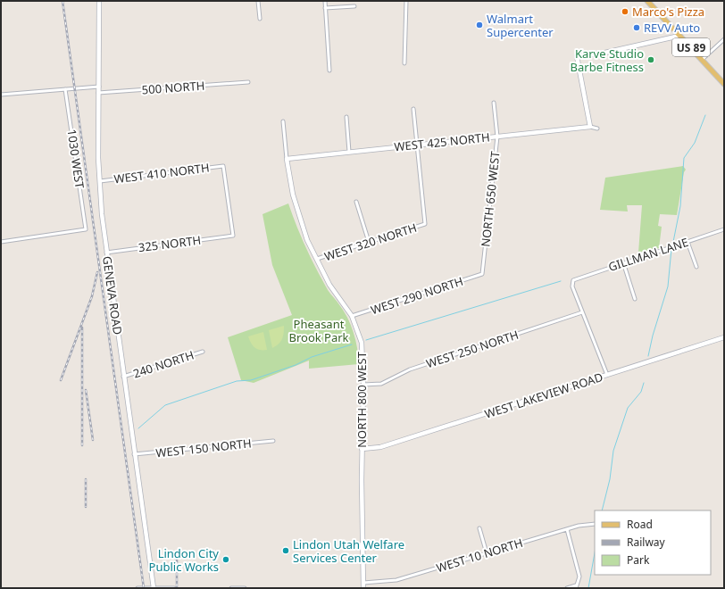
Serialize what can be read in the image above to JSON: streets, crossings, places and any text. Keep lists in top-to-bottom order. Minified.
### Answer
{"streets":{"main road":["US 89"],"street":["500 NORTH","WEST 425 NORTH","1030 WEST","WEST 410 NORTH","NORTH 650 WEST","WEST 320 NORTH","325 NORTH","GILLMAN LANE","GENEVA ROAD","WEST 290 NORTH","WEST 250 NORTH","240 NORTH","WEST LAKEVIEW ROAD","NORTH 800 WEST","WEST 150 NORTH","WEST 10 NORTH"]},"crossings":[["500 NORTH","GENEVA ROAD"],["WEST 425 NORTH","NORTH 650 WEST"],["WEST 425 NORTH","WEST 320 NORTH"],["WEST 425 NORTH","NORTH 800 WEST"],["WEST 410 NORTH","325 NORTH"],["WEST 410 NORTH","GENEVA ROAD"],["NORTH 650 WEST","WEST 290 NORTH"],["WEST 320 NORTH","NORTH 800 WEST"],["325 NORTH","GENEVA ROAD"],["GILLMAN LANE","WEST 250 NORTH"],["GENEVA ROAD","240 NORTH"],["GENEVA ROAD","WEST 150 NORTH"],["WEST 290 NORTH","NORTH 800 WEST"],["WEST 250 NORTH","NORTH 800 WEST"],["WEST LAKEVIEW ROAD","NORTH 800 WEST"],["NORTH 800 WEST","WEST 10 NORTH"]],"parks":["Pheasant Brook Park"],"places":["Marco's Pizza","Walmart Supercenter","REVV Auto","Karve Studio Barbe Fitness","Lindon Utah Welfare Services Center","Lindon City Public Works"],"legend":["Road","Railway","Park"]}
